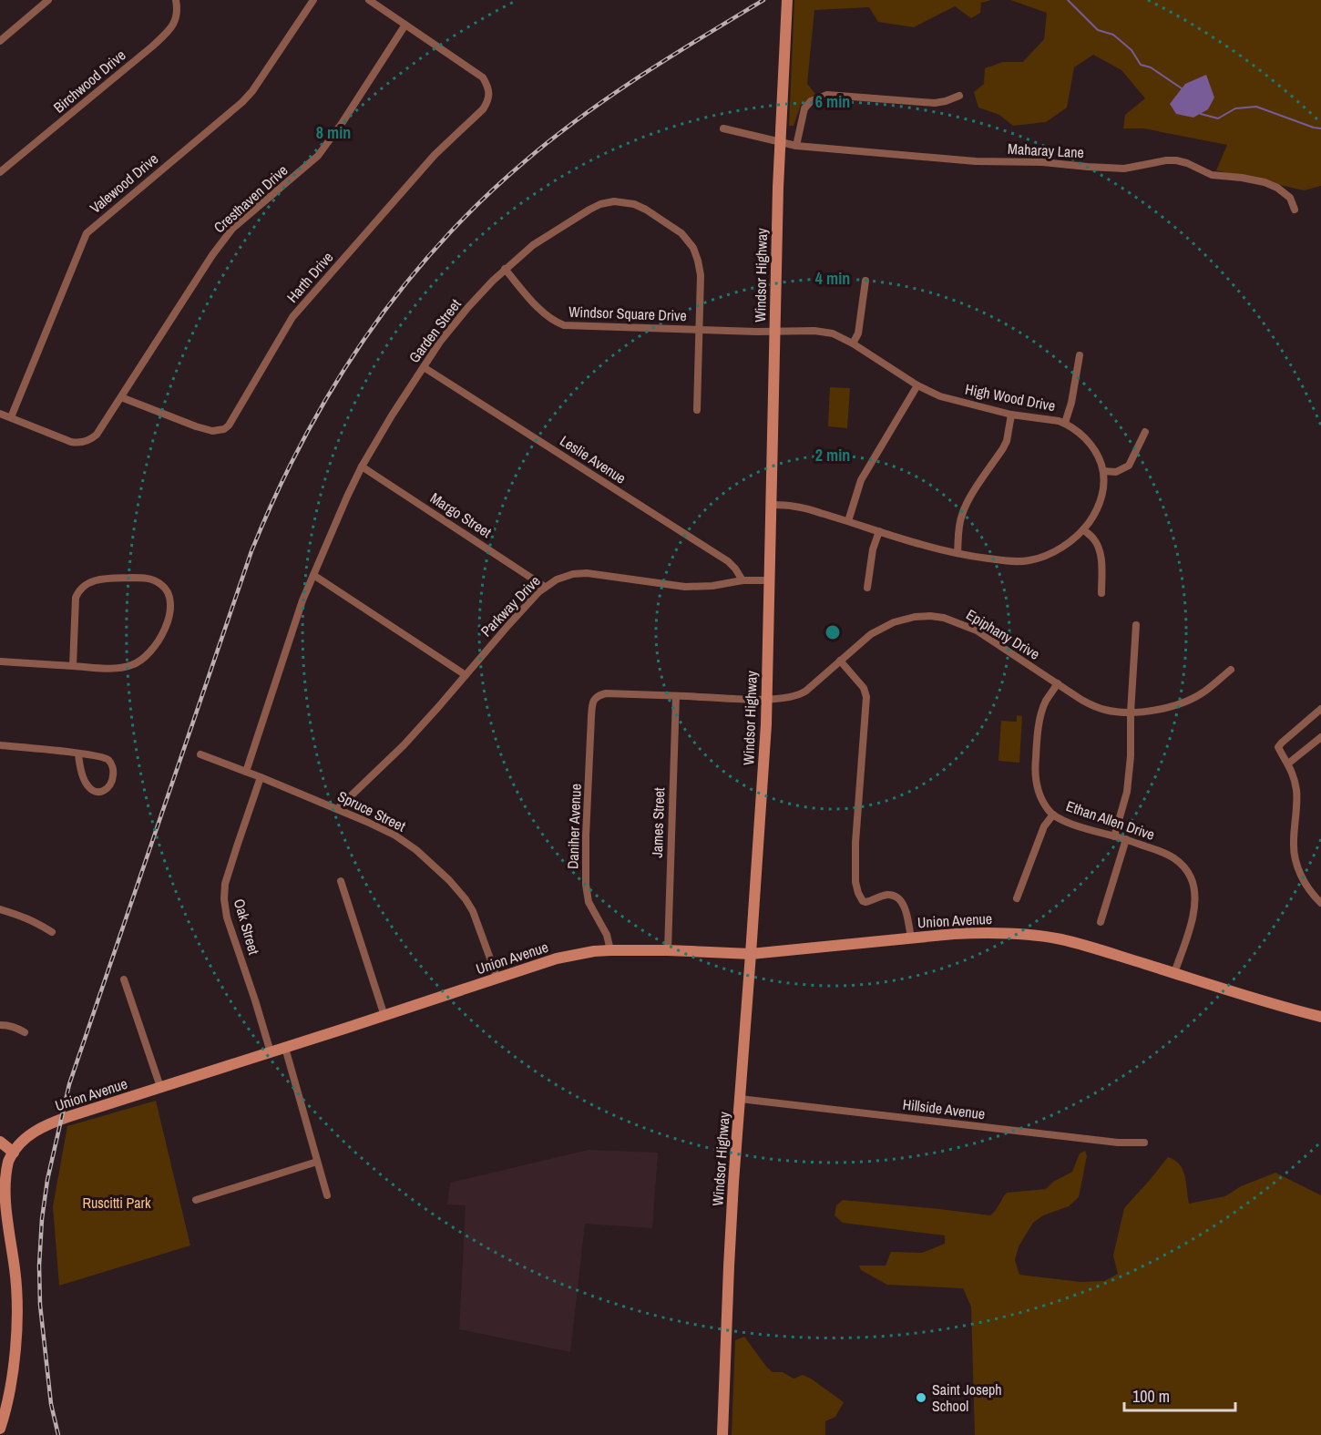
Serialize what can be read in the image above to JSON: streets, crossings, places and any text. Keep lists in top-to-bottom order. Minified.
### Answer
{"streets":{"street":["Birchwood Drive","Maharay Lane","Valewood Drive","Cresthaven Drive","Windsor Highway","Harth Drive","Windsor Square Drive","Garden Street","High Wood Drive","Leslie Avenue","Margo Street","Parkway Drive","Epiphany Drive","Spruce Street","Ethan Allen Drive","James Street","Daniher Avenue","Union Avenue","Oak Street","Hillside Avenue"]},"crossings":[["Maharay Lane","Windsor Highway"],["Cresthaven Drive","Harth Drive"],["Windsor Highway","Windsor Square Drive"],["Windsor Highway","High Wood Drive"],["Windsor Highway","Parkway Drive"],["Windsor Highway","Epiphany Drive"],["Windsor Highway","Union Avenue"],["Windsor Highway","Hillside Avenue"],["Windsor Square Drive","Garden Street"],["Windsor Square Drive","High Wood Drive"],["Garden Street","Leslie Avenue"],["Garden Street","Margo Street"],["Garden Street","Spruce Street"],["Leslie Avenue","Parkway Drive"],["Margo Street","Parkway Drive"],["Parkway Drive","Spruce Street"],["Epiphany Drive","Ethan Allen Drive"],["Epiphany Drive","James Street"],["Epiphany Drive","Daniher Avenue"],["Spruce Street","Union Avenue"],["Spruce Street","Oak Street"],["Ethan Allen Drive","Union Avenue"],["James Street","Union Avenue"],["Daniher Avenue","Union Avenue"],["Union Avenue","Oak Street"]],"parks":["Ruscitti Park"],"places":["Saint Joseph School"],"scale_bar":"100 m","rings":["6 min","8 min","4 min","2 min"]}
